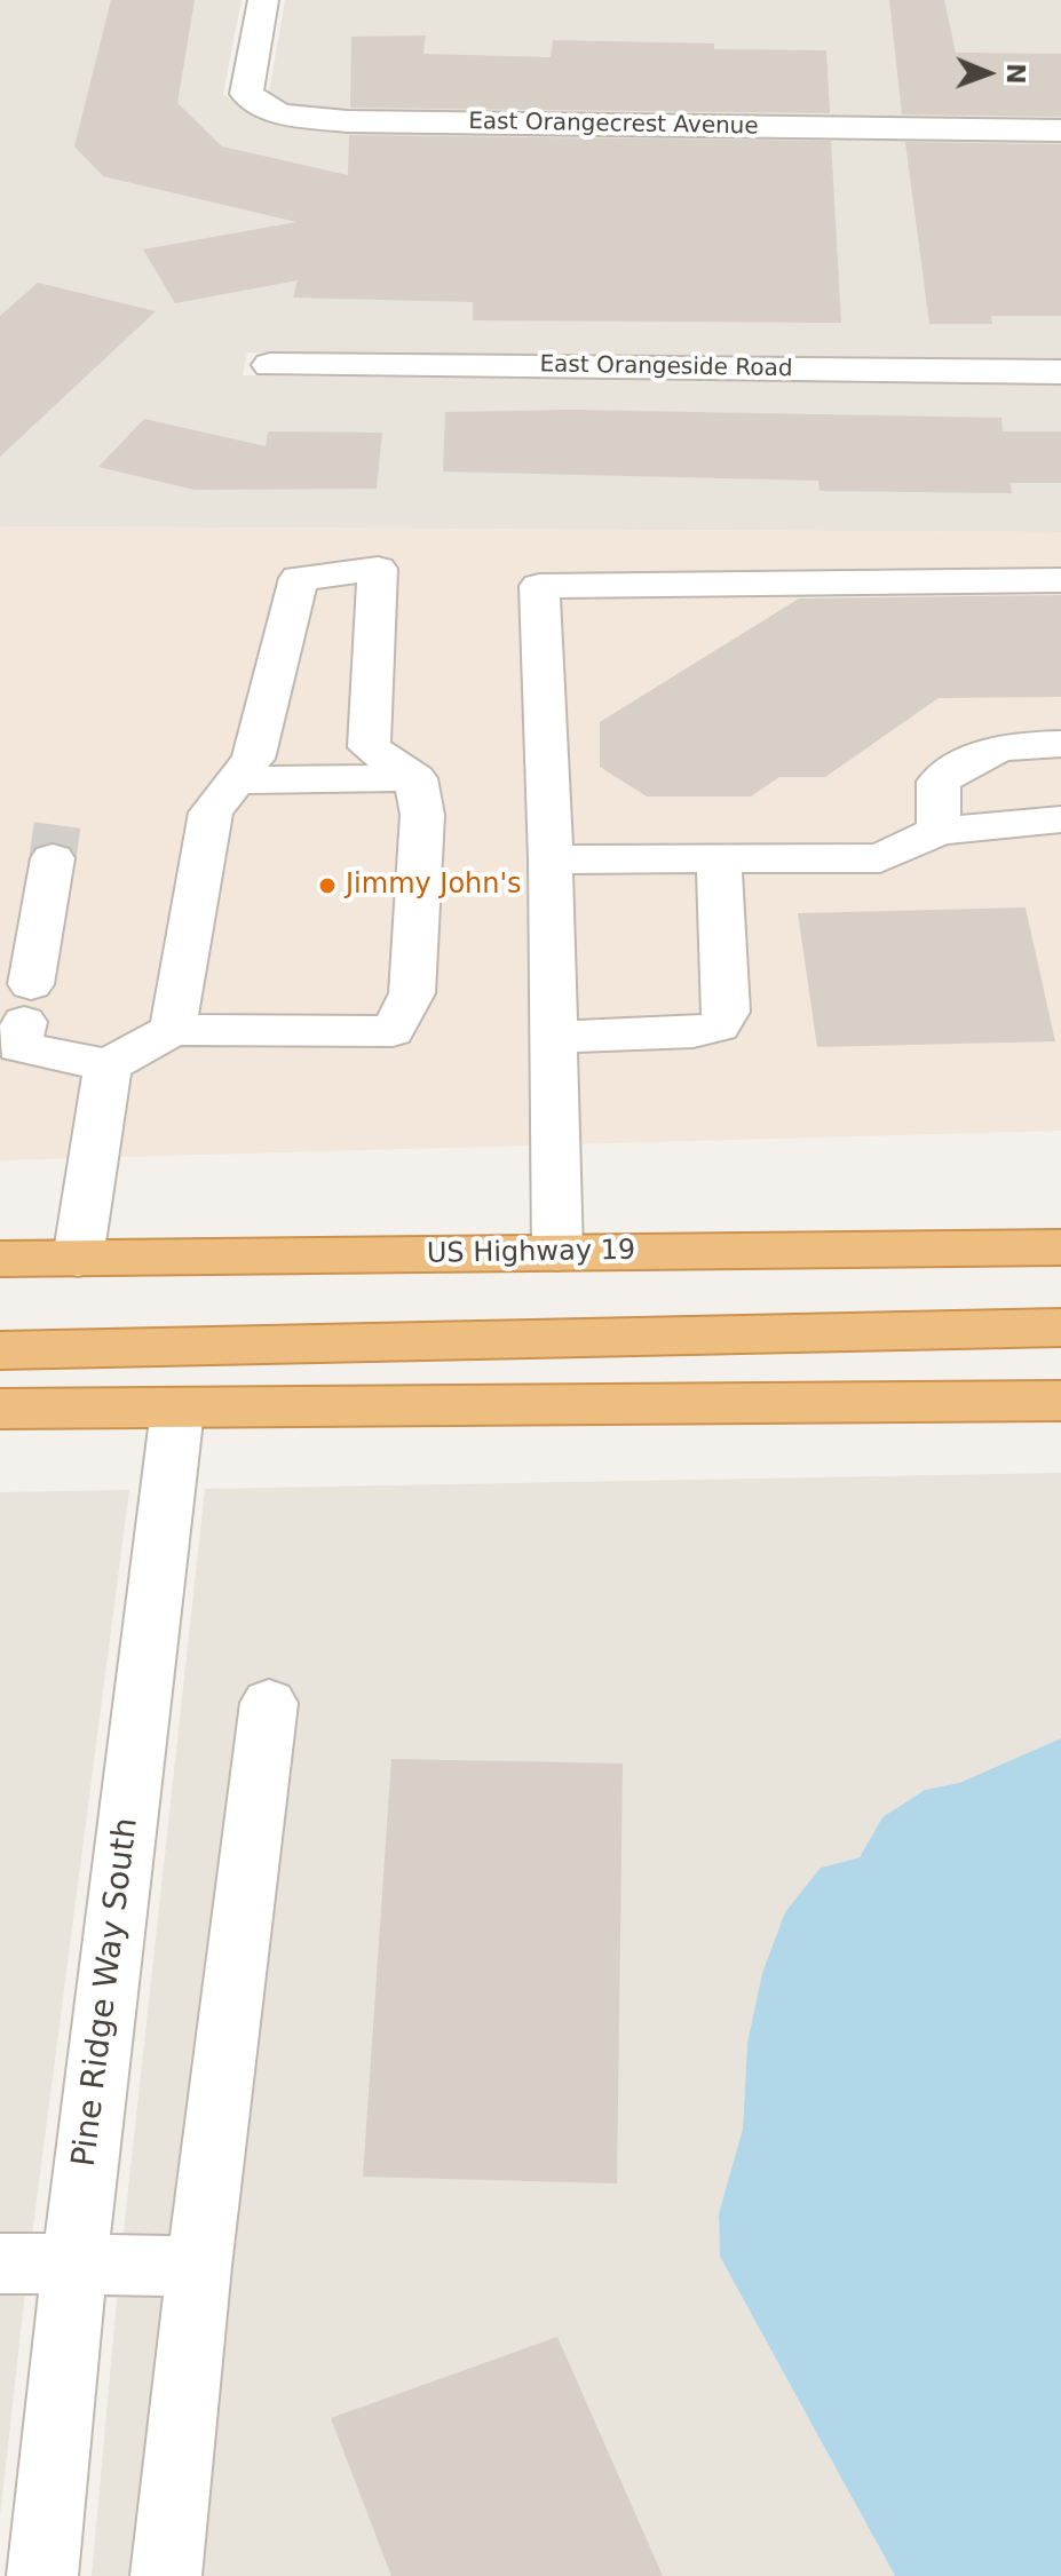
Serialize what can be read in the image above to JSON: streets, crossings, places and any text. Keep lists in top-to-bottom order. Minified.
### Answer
{"streets":{"highway":["US Highway 19"],"street":["East Orangecrest Avenue","East Orangeside Road","Pine Ridge Way South"]},"places":["Jimmy John's"],"north":"right"}
